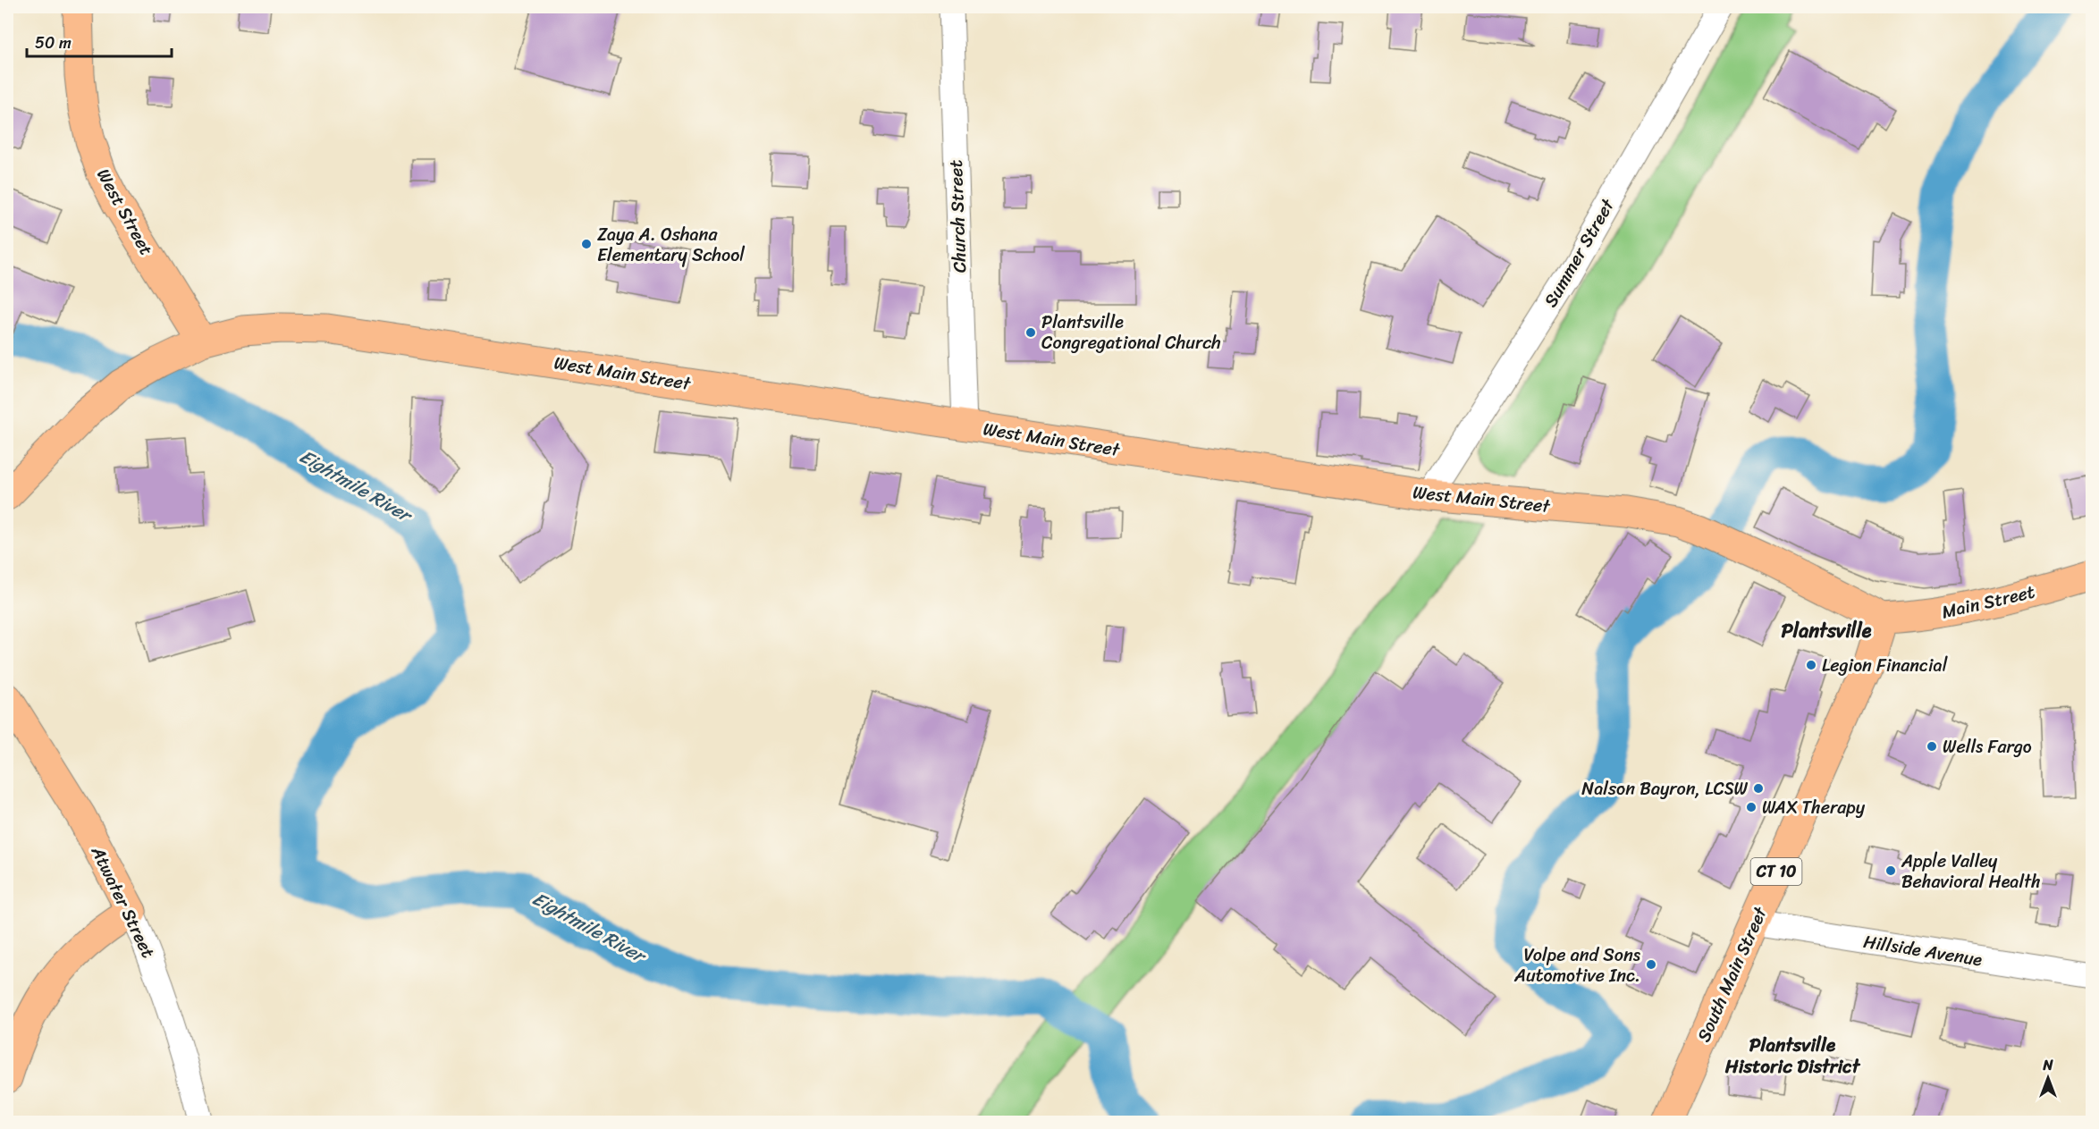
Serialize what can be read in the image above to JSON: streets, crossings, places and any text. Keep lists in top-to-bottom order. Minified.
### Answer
{"streets":{"main road":["West Street","West Main Street","Main Street","CT 10","Atwater Street","South Main Street"],"street":["Church Street","Summer Street","Hillside Avenue"]},"crossings":[["West Street","West Main Street"],["Church Street","West Main Street"],["Summer Street","West Main Street"],["West Main Street","Main Street"],["West Main Street","South Main Street"],["Main Street","South Main Street"],["Hillside Avenue","South Main Street"]],"districts":["Plantsville","Plantsville Historic District"],"water":["Eightmile River"],"places":["Zaya A. Oshana Elementary School","Plantsville Congregational Church","Legion Financial","Wells Fargo","Nalson Bayron, LCSW","WAX Therapy","Apple Valley Behavioral Health","Volpe and Sons Automotive Inc."],"scale_bar":"50 m","north":"top"}
